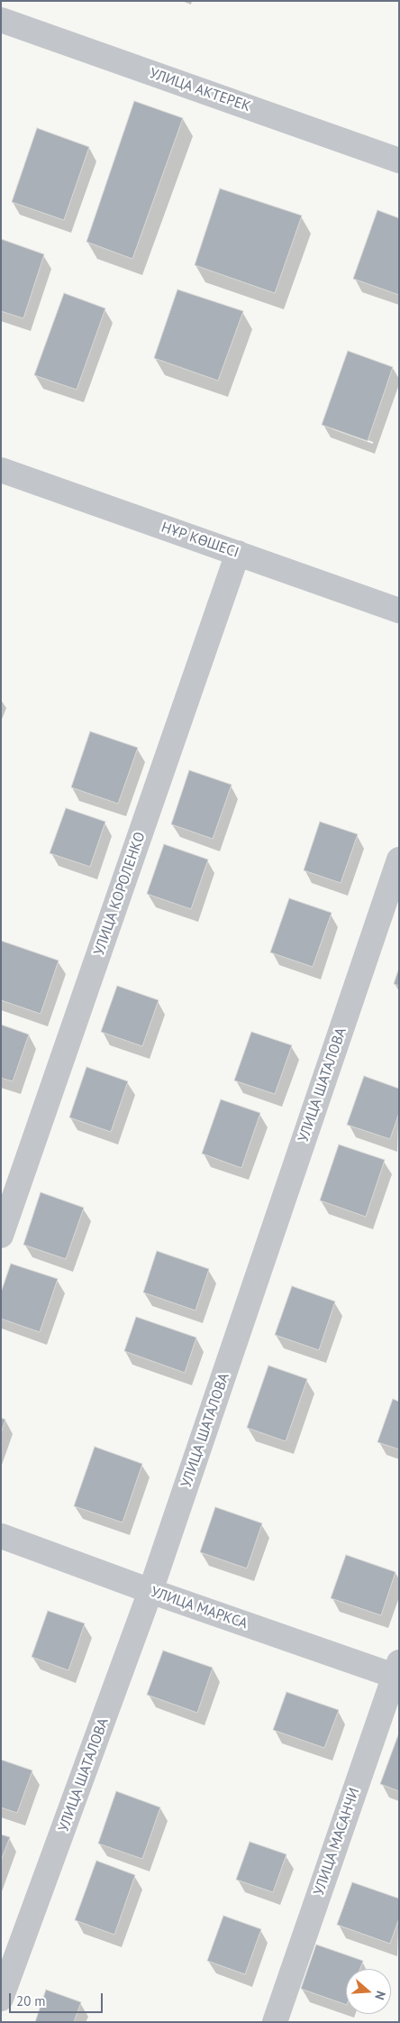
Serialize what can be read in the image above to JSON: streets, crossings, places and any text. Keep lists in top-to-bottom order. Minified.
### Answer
{"streets":{"street":["УЛИЦА АКТЕРЕК","НҰР КӨШЕСІ","УЛИЦА КОРОЛЕНКО","УЛИЦА ШАТАЛОВА","УЛИЦА МАРКСА","УЛИЦА МАСАНЧИ"]},"crossings":[["НҰР КӨШЕСІ","УЛИЦА КОРОЛЕНКО"],["УЛИЦА ШАТАЛОВА","УЛИЦА МАРКСА"],["УЛИЦА МАРКСА","УЛИЦА МАСАНЧИ"]],"scale_bar":"20 m","north":"right"}
